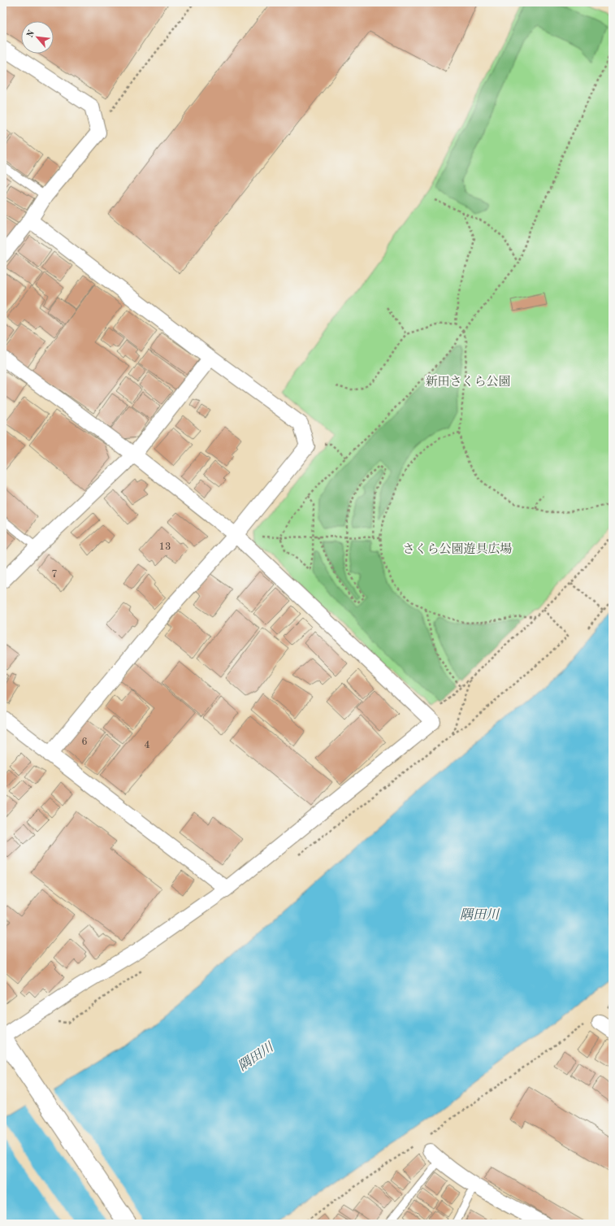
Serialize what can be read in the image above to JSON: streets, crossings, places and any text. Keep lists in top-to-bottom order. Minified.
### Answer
{"water":["隅田川"],"parks":["新田さくら公園","さくら公園遊具広場"],"house_numbers":["13","7","6","4"],"north":"top left"}
